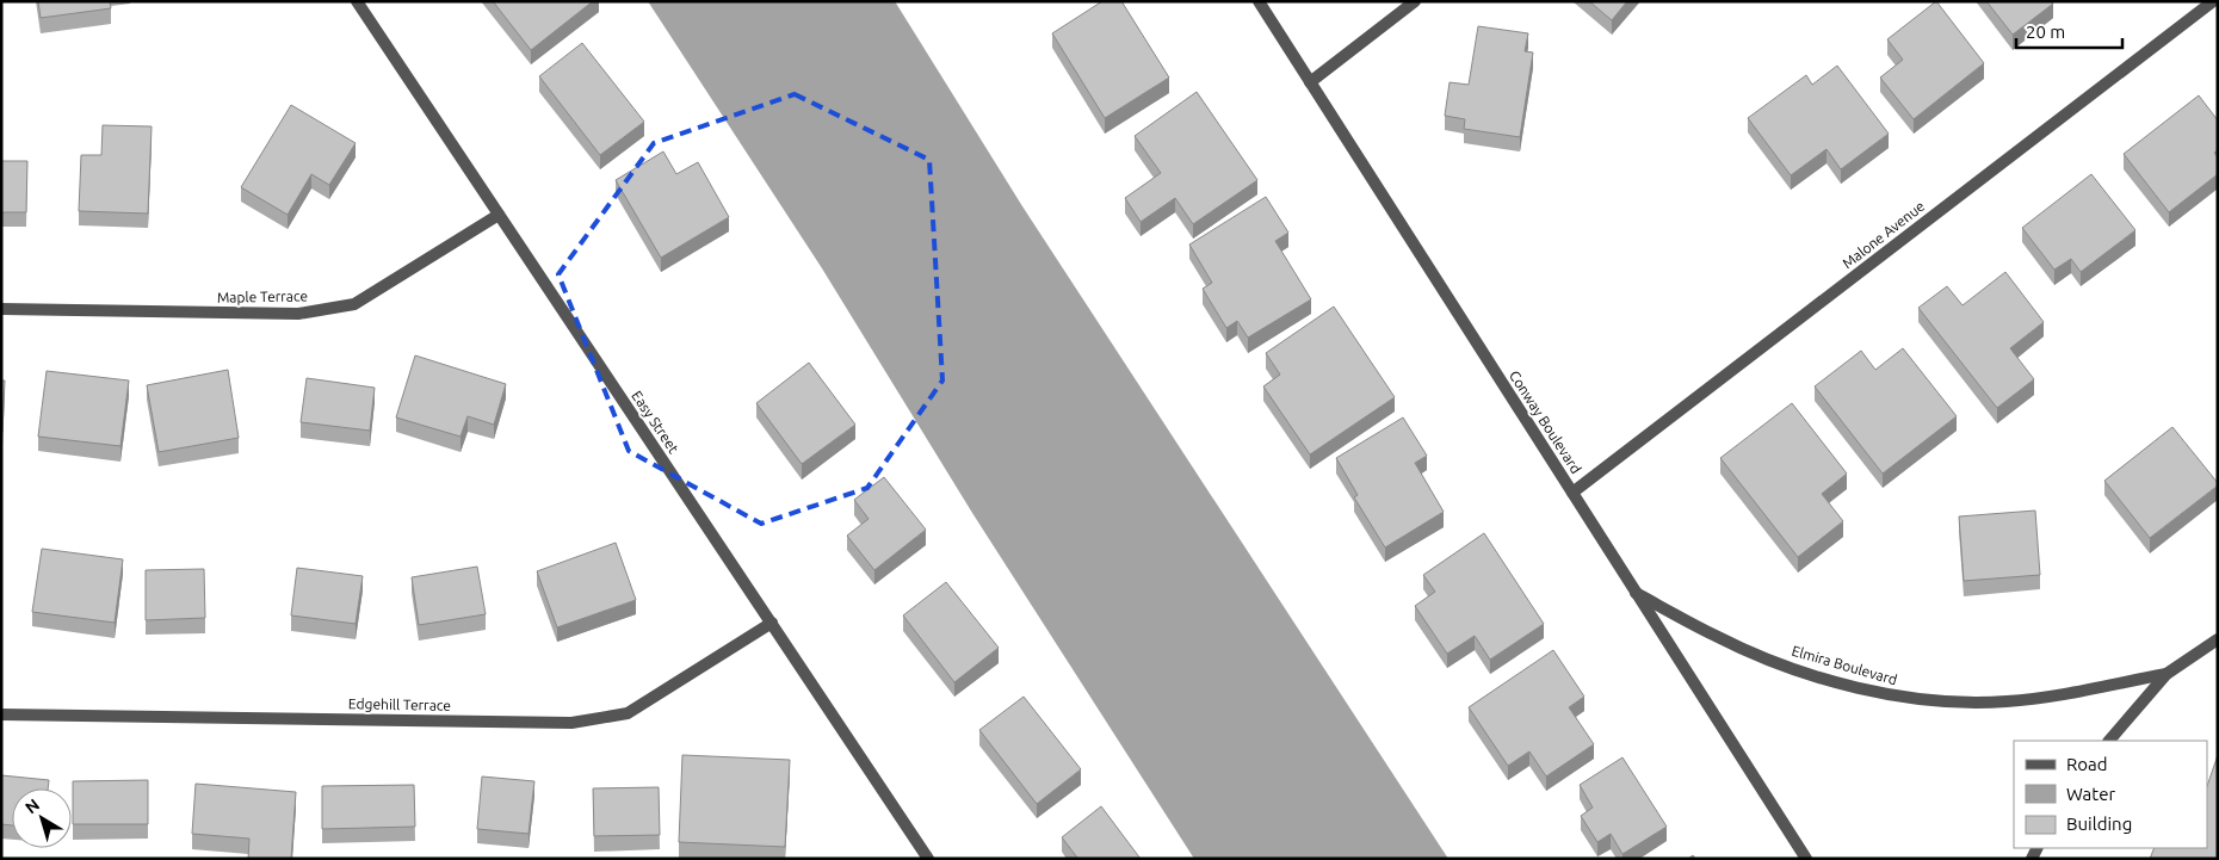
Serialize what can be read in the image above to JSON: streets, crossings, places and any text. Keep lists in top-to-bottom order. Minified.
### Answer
{"streets":{"street":["Malone Avenue","Maple Terrace","Easy Street","Conway Boulevard","Elmira Boulevard","Edgehill Terrace"]},"crossings":[["Malone Avenue","Conway Boulevard"],["Maple Terrace","Easy Street"],["Easy Street","Edgehill Terrace"],["Conway Boulevard","Elmira Boulevard"]],"legend":["Road","Water","Building"],"scale_bar":"20 m","north":"top left"}
